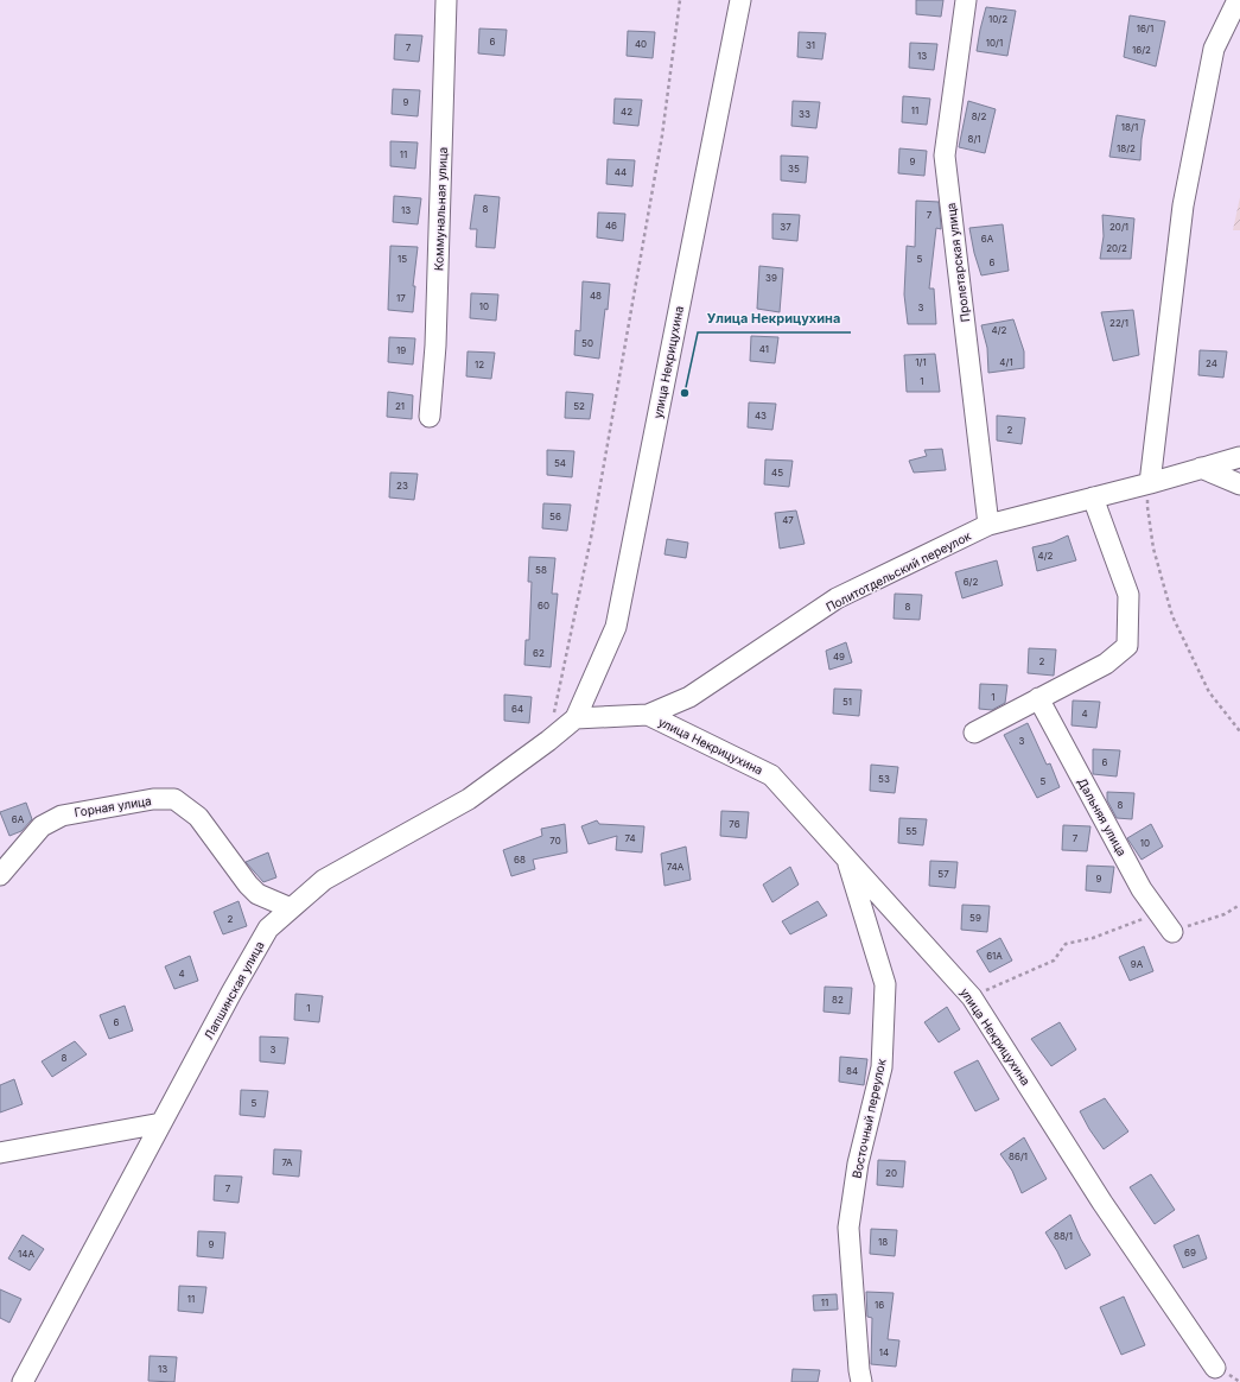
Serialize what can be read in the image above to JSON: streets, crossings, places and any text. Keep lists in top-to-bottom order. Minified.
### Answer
{"streets":{"street":["Коммунальная улица","Пролетарская улица","улица Некрицухина","Политотдельский переулок","Горная улица","Дальняя улица","Лапшинская улица","Восточный переулок"]},"crossings":[["Пролетарская улица","Политотдельский переулок"],["улица Некрицухина","Политотдельский переулок"],["улица Некрицухина","Лапшинская улица"],["улица Некрицухина","Восточный переулок"],["Политотдельский переулок","Лапшинская улица"],["Горная улица","Лапшинская улица"]],"places":["Улица Некрицухина"],"house_numbers":["10/2","16/1","6","10/1","40","31","7","16/2","13","9","11","42","33","8/2","18/1","8/1","18/2","11","9","35","44","8","13","7","46","37","20/1","6А","20/2","15","5","6","39","48","17","10","3","22/1","4/2","50","41","19","1/1","4/1","24","12","1","21","52","43","2","54","45","23","56","47","4/2","58","6/2","60","8","62","49","2","1","51","64","4","3","6","53","5","8","6А","76","55","74","7","70","10","68","74А","57","9","59","2","61А","9А","4","82","1","6","3","8","84","5","86/1","7А","20","7","88/1","18","9","69","14А","11","11","16","14","13"]}
